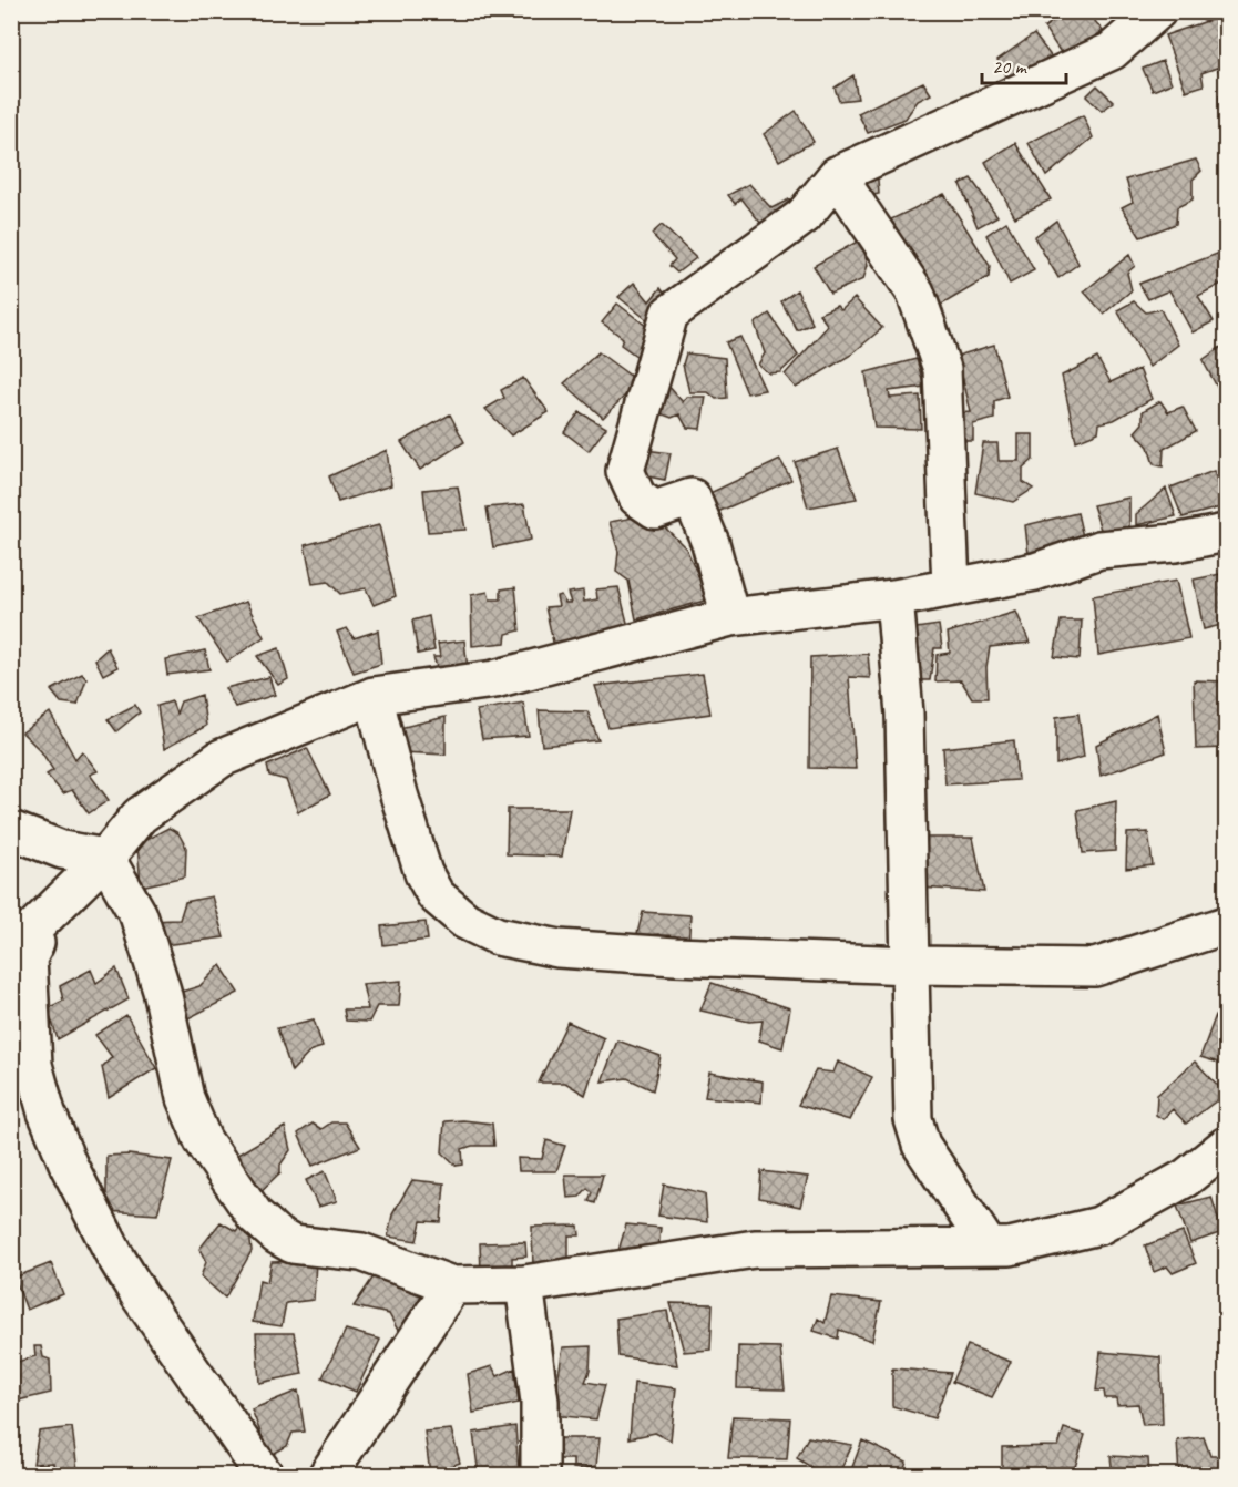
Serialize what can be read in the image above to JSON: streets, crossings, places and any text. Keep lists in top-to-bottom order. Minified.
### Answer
{"scale_bar":"20 m"}
